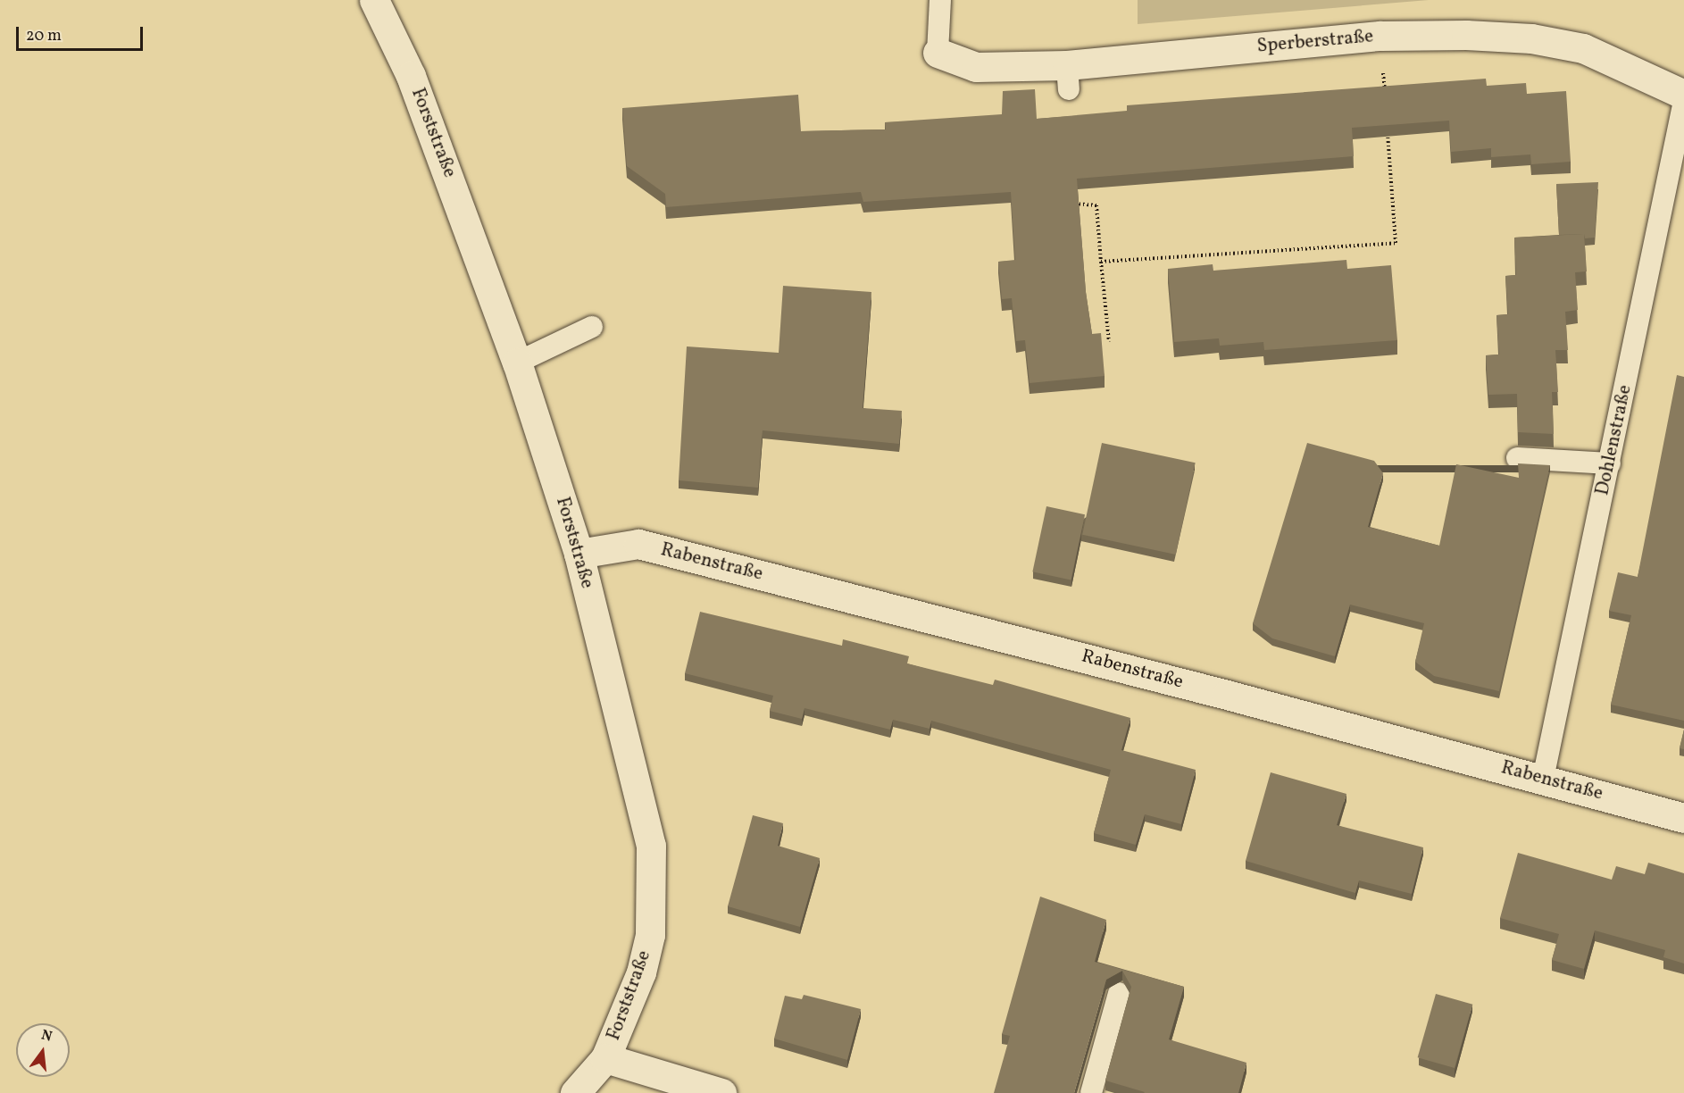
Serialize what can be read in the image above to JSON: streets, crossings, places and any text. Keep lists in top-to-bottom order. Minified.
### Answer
{"streets":{"street":["Sperberstraße","Forststraße","Rabenstraße"],"lane":["Dohlenstraße"]},"crossings":[["Forststraße","Rabenstraße"],["Dohlenstraße","Rabenstraße"]],"scale_bar":"20 m","north":"top"}
